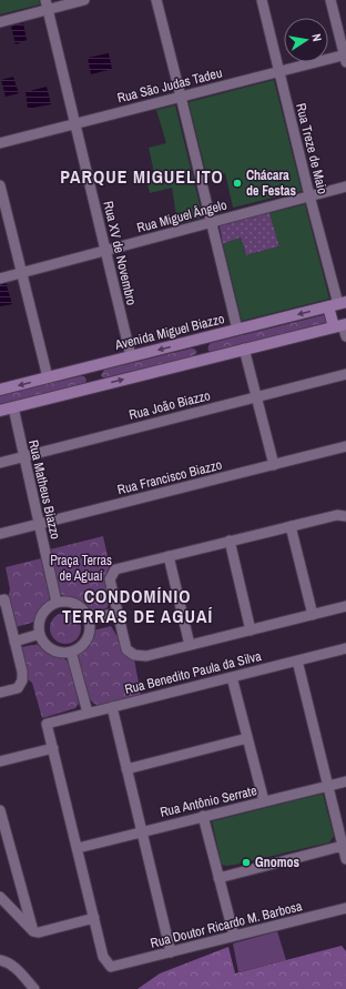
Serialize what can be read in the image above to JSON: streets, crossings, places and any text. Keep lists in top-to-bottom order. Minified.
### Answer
{"streets":{"street":["Rua São Judas Tadeu","Rua Treze de Maio","Rua Miguel Ângelo","Rua XV de Novembro","Avenida Miguel Biazzo","Rua João Biazzo","Rua Francisco Biazzo","Rua Matheus Biazzo","Rua Benedito Paula da Silva","Rua Antônio Serrate","Rua Doutor Ricardo M. Barbosa"]},"crossings":[["Rua São Judas Tadeu","Rua Treze de Maio"],["Rua São Judas Tadeu","Rua XV de Novembro"],["Rua Treze de Maio","Rua Miguel Ângelo"],["Rua Treze de Maio","Avenida Miguel Biazzo"],["Rua Miguel Ângelo","Rua XV de Novembro"],["Rua XV de Novembro","Avenida Miguel Biazzo"],["Rua João Biazzo","Rua Matheus Biazzo"],["Rua Francisco Biazzo","Rua Matheus Biazzo"]],"districts":["PARQUE MIGUELITO","CONDOMÍNIO TERRAS DE AGUAÍ"],"parks":["Praça Terras de Aguaí"],"places":["Chácara de Festas","Gnomos"],"north":"right"}
